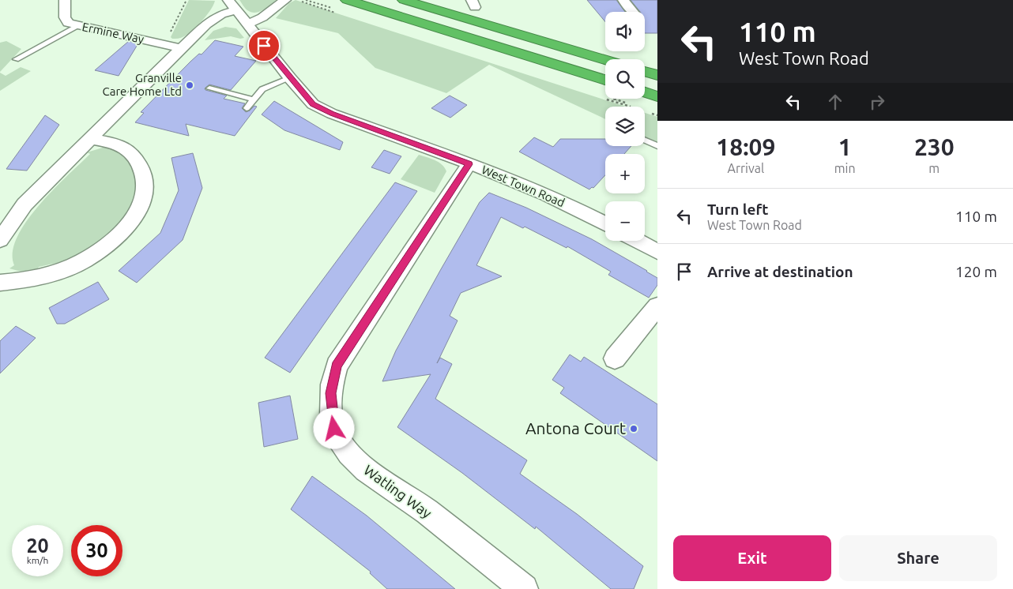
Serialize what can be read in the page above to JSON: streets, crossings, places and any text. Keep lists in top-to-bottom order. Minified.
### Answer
{"streets":{"street":["Ermine Way","West Town Road","Watling Way"]},"crossings":[["West Town Road","Watling Way"]],"places":["Granville Care Home Ltd","Antona Court"],"page":{"turn":["110 m","West Town Road"],"map_buttons":["+","−"],"eta":["18:09","Arrival","1","min","230","m"],"list":[{"name":"Turn left","note":"West Town Road","value":"110 m"},{"name":"Arrive at destination","value":"120 m"}],"speed":"20 km/h","limit":"30","buttons":["Exit","Share"]}}
